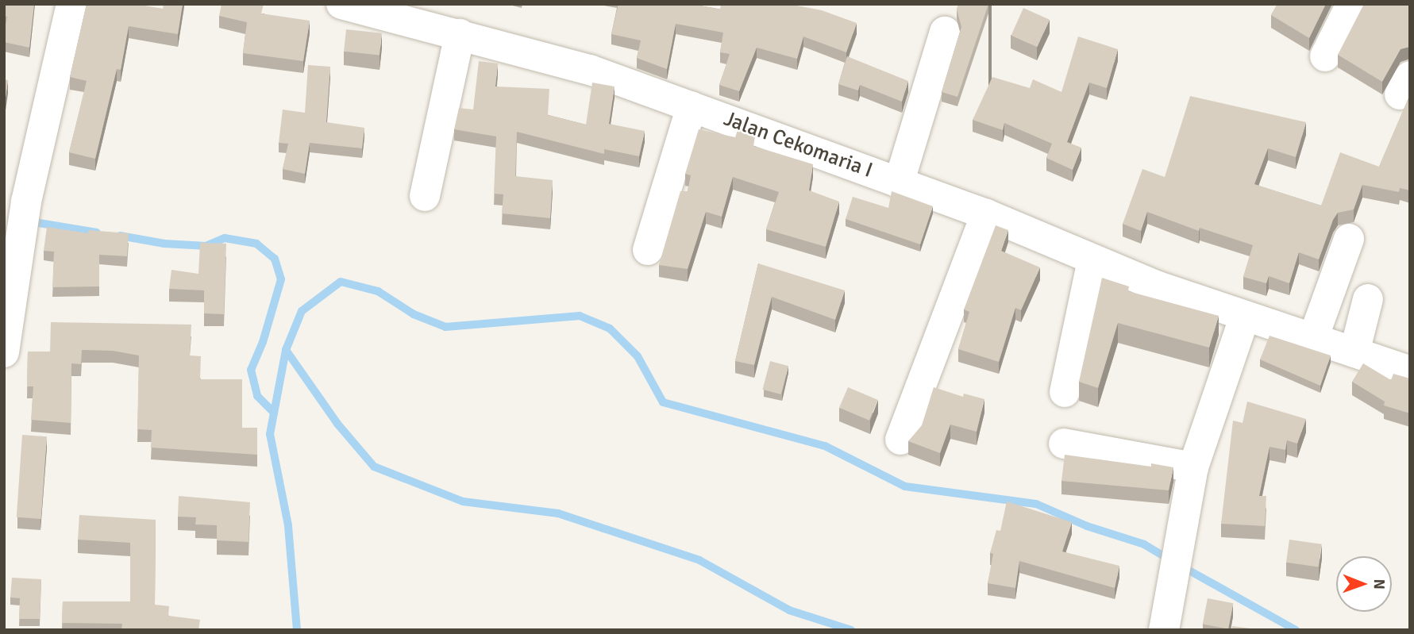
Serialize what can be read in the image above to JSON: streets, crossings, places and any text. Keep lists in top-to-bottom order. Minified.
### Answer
{"streets":{"street":["Jalan Cekomaria I"]},"north":"right"}
